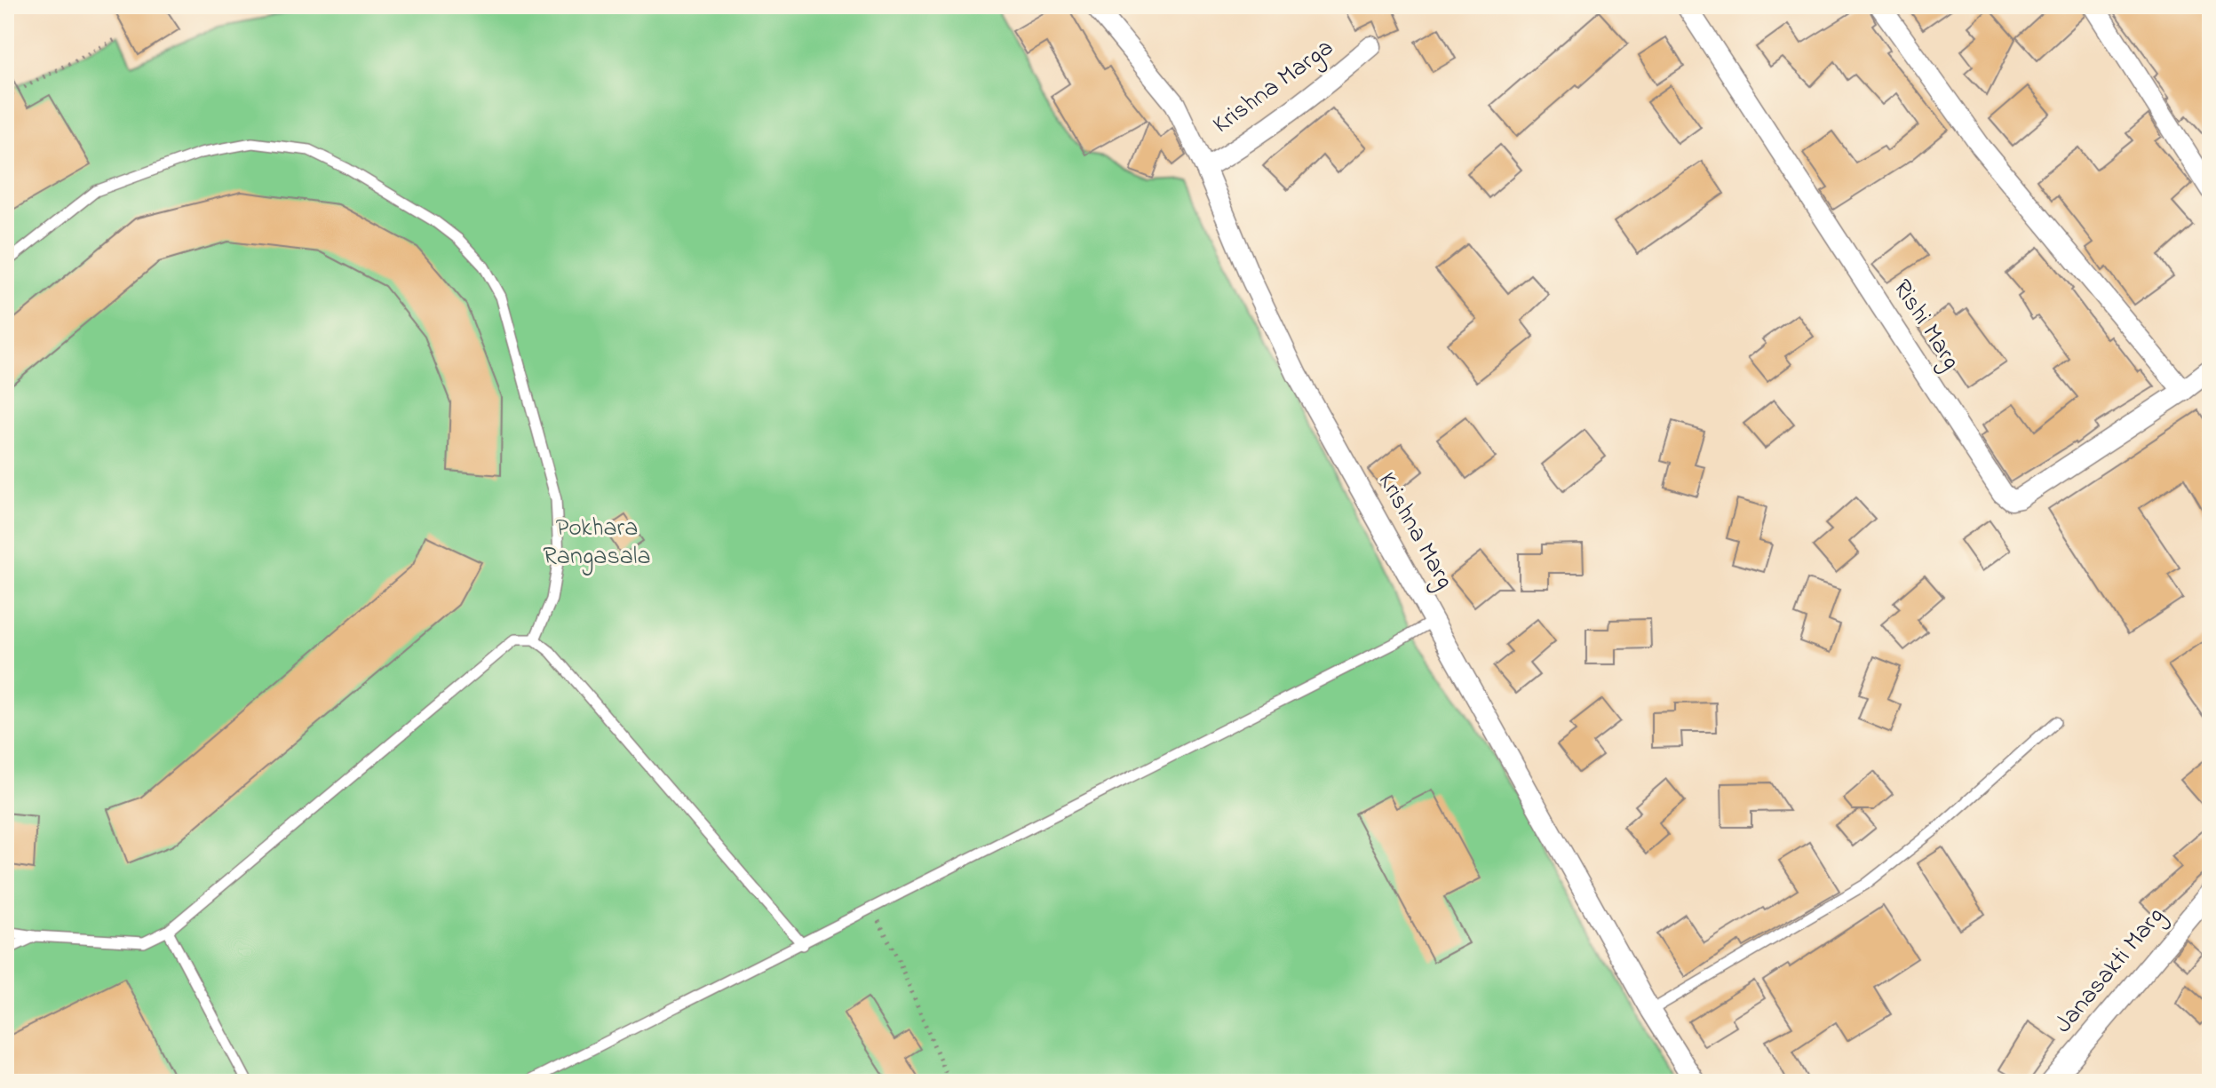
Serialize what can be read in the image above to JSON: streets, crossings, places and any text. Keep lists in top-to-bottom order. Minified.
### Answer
{"streets":{"street":["Krishna Marga","Rishi Marg","Krishna Marg","Janasakti Marg"]},"crossings":[["Krishna Marga","Krishna Marg"]],"parks":["Pokhara Rangasala"]}
